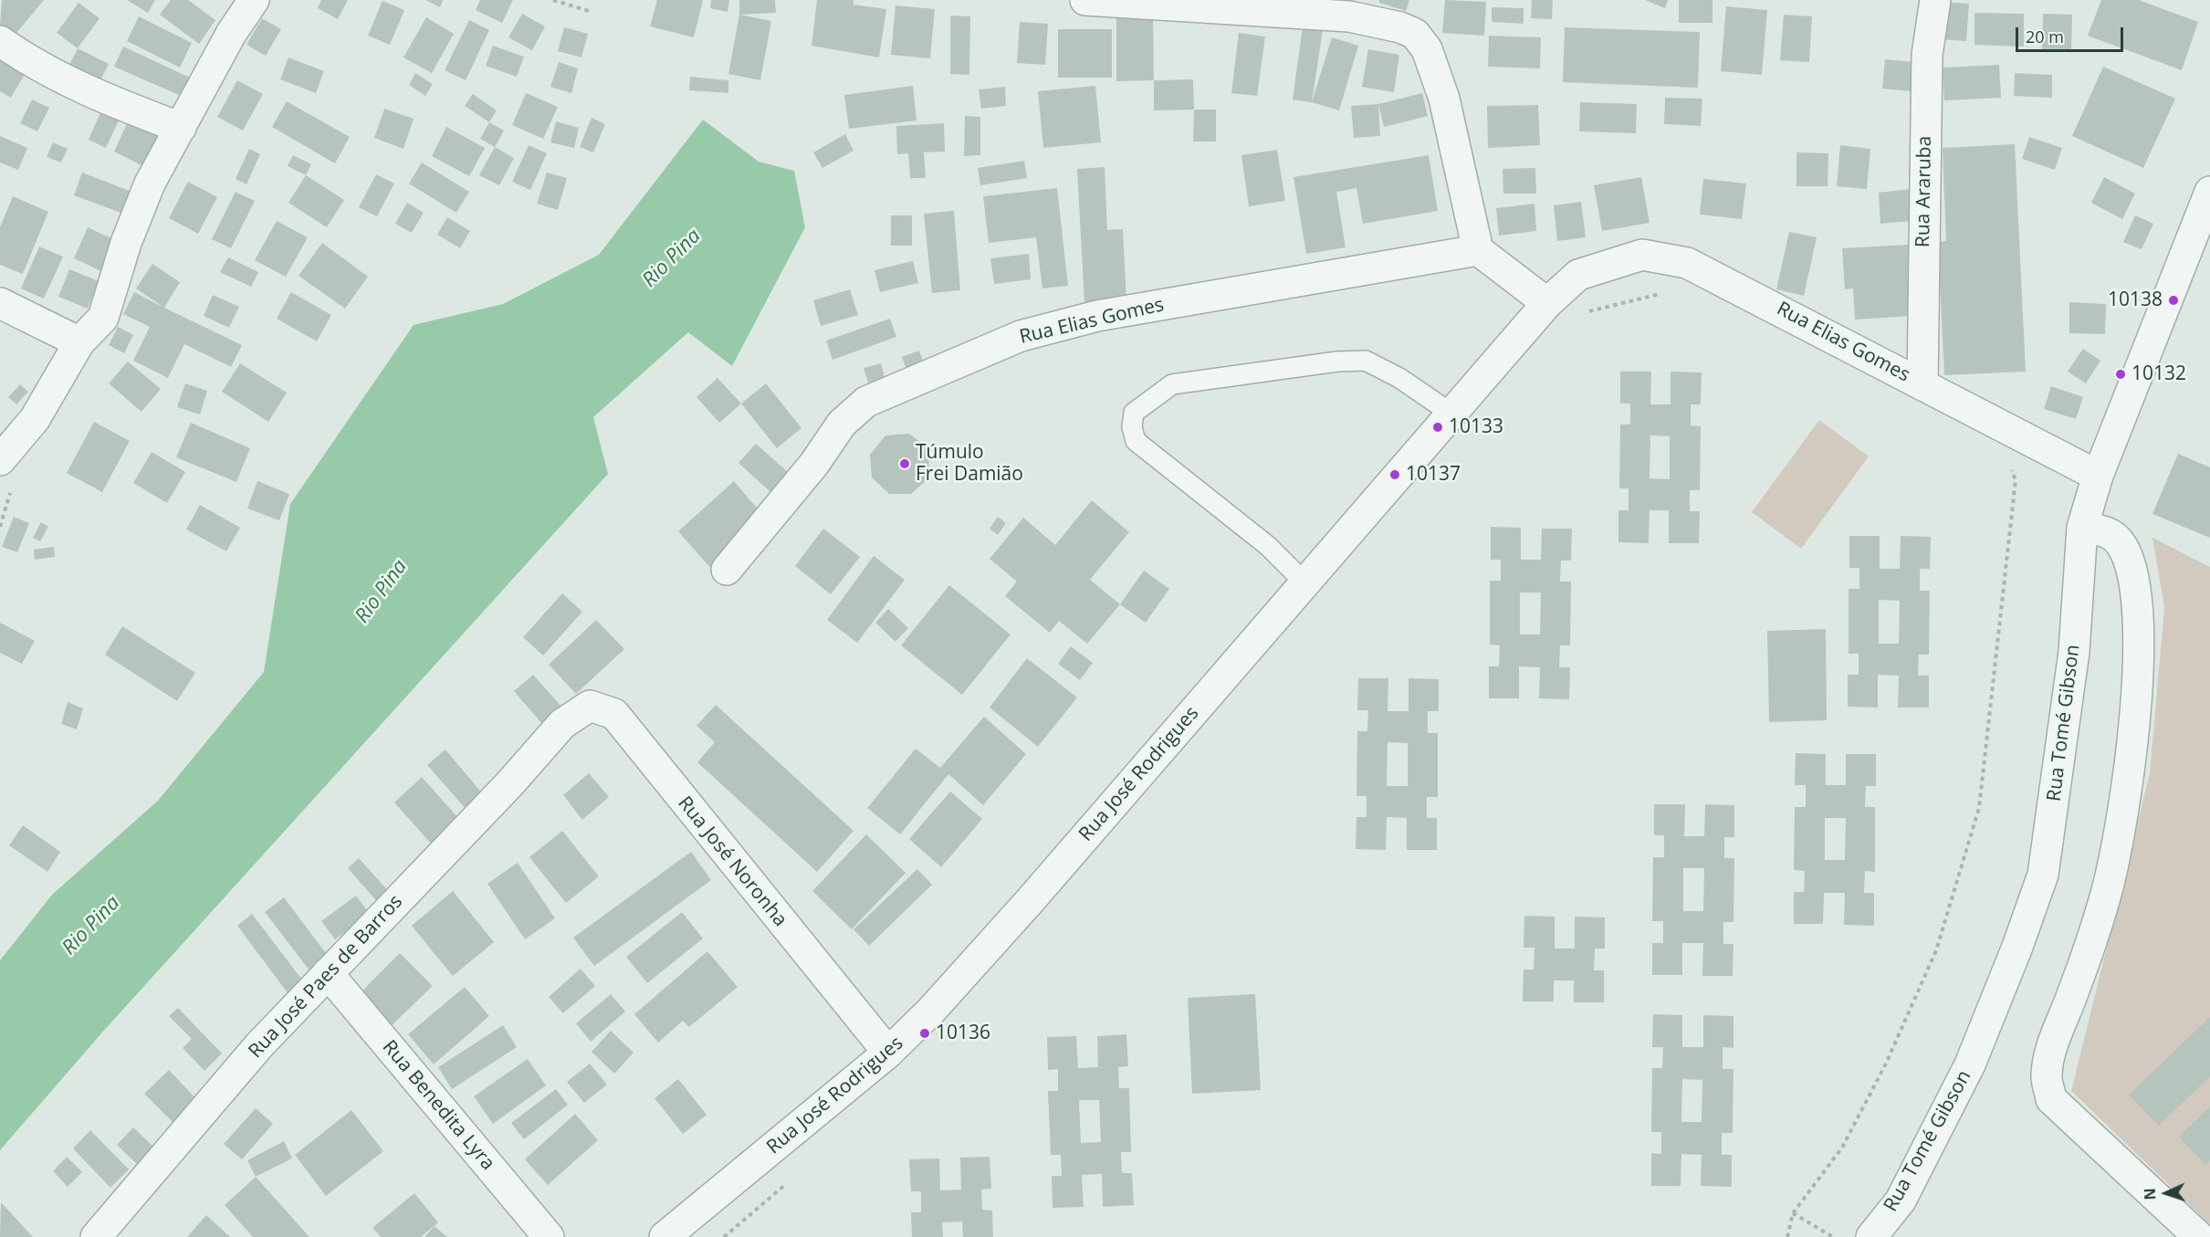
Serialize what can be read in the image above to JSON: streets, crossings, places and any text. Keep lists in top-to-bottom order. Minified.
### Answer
{"streets":{"street":["Rua Araruba","Rua Elias Gomes","Rua Tomé Gibson","Rua José Rodrigues","Rua José Noronha","Rua José Paes de Barros","Rua Benedita Lyra"]},"crossings":[["Rua Araruba","Rua Elias Gomes"],["Rua Elias Gomes","Rua Tomé Gibson"],["Rua Elias Gomes","Rua José Rodrigues"],["Rua José Rodrigues","Rua José Noronha"],["Rua José Noronha","Rua José Paes de Barros"],["Rua José Paes de Barros","Rua Benedita Lyra"]],"water":["Rio Pina"],"places":["10138","10132","10133","Túmulo Frei Damião","10137","10136"],"scale_bar":"20 m","north":"left"}
